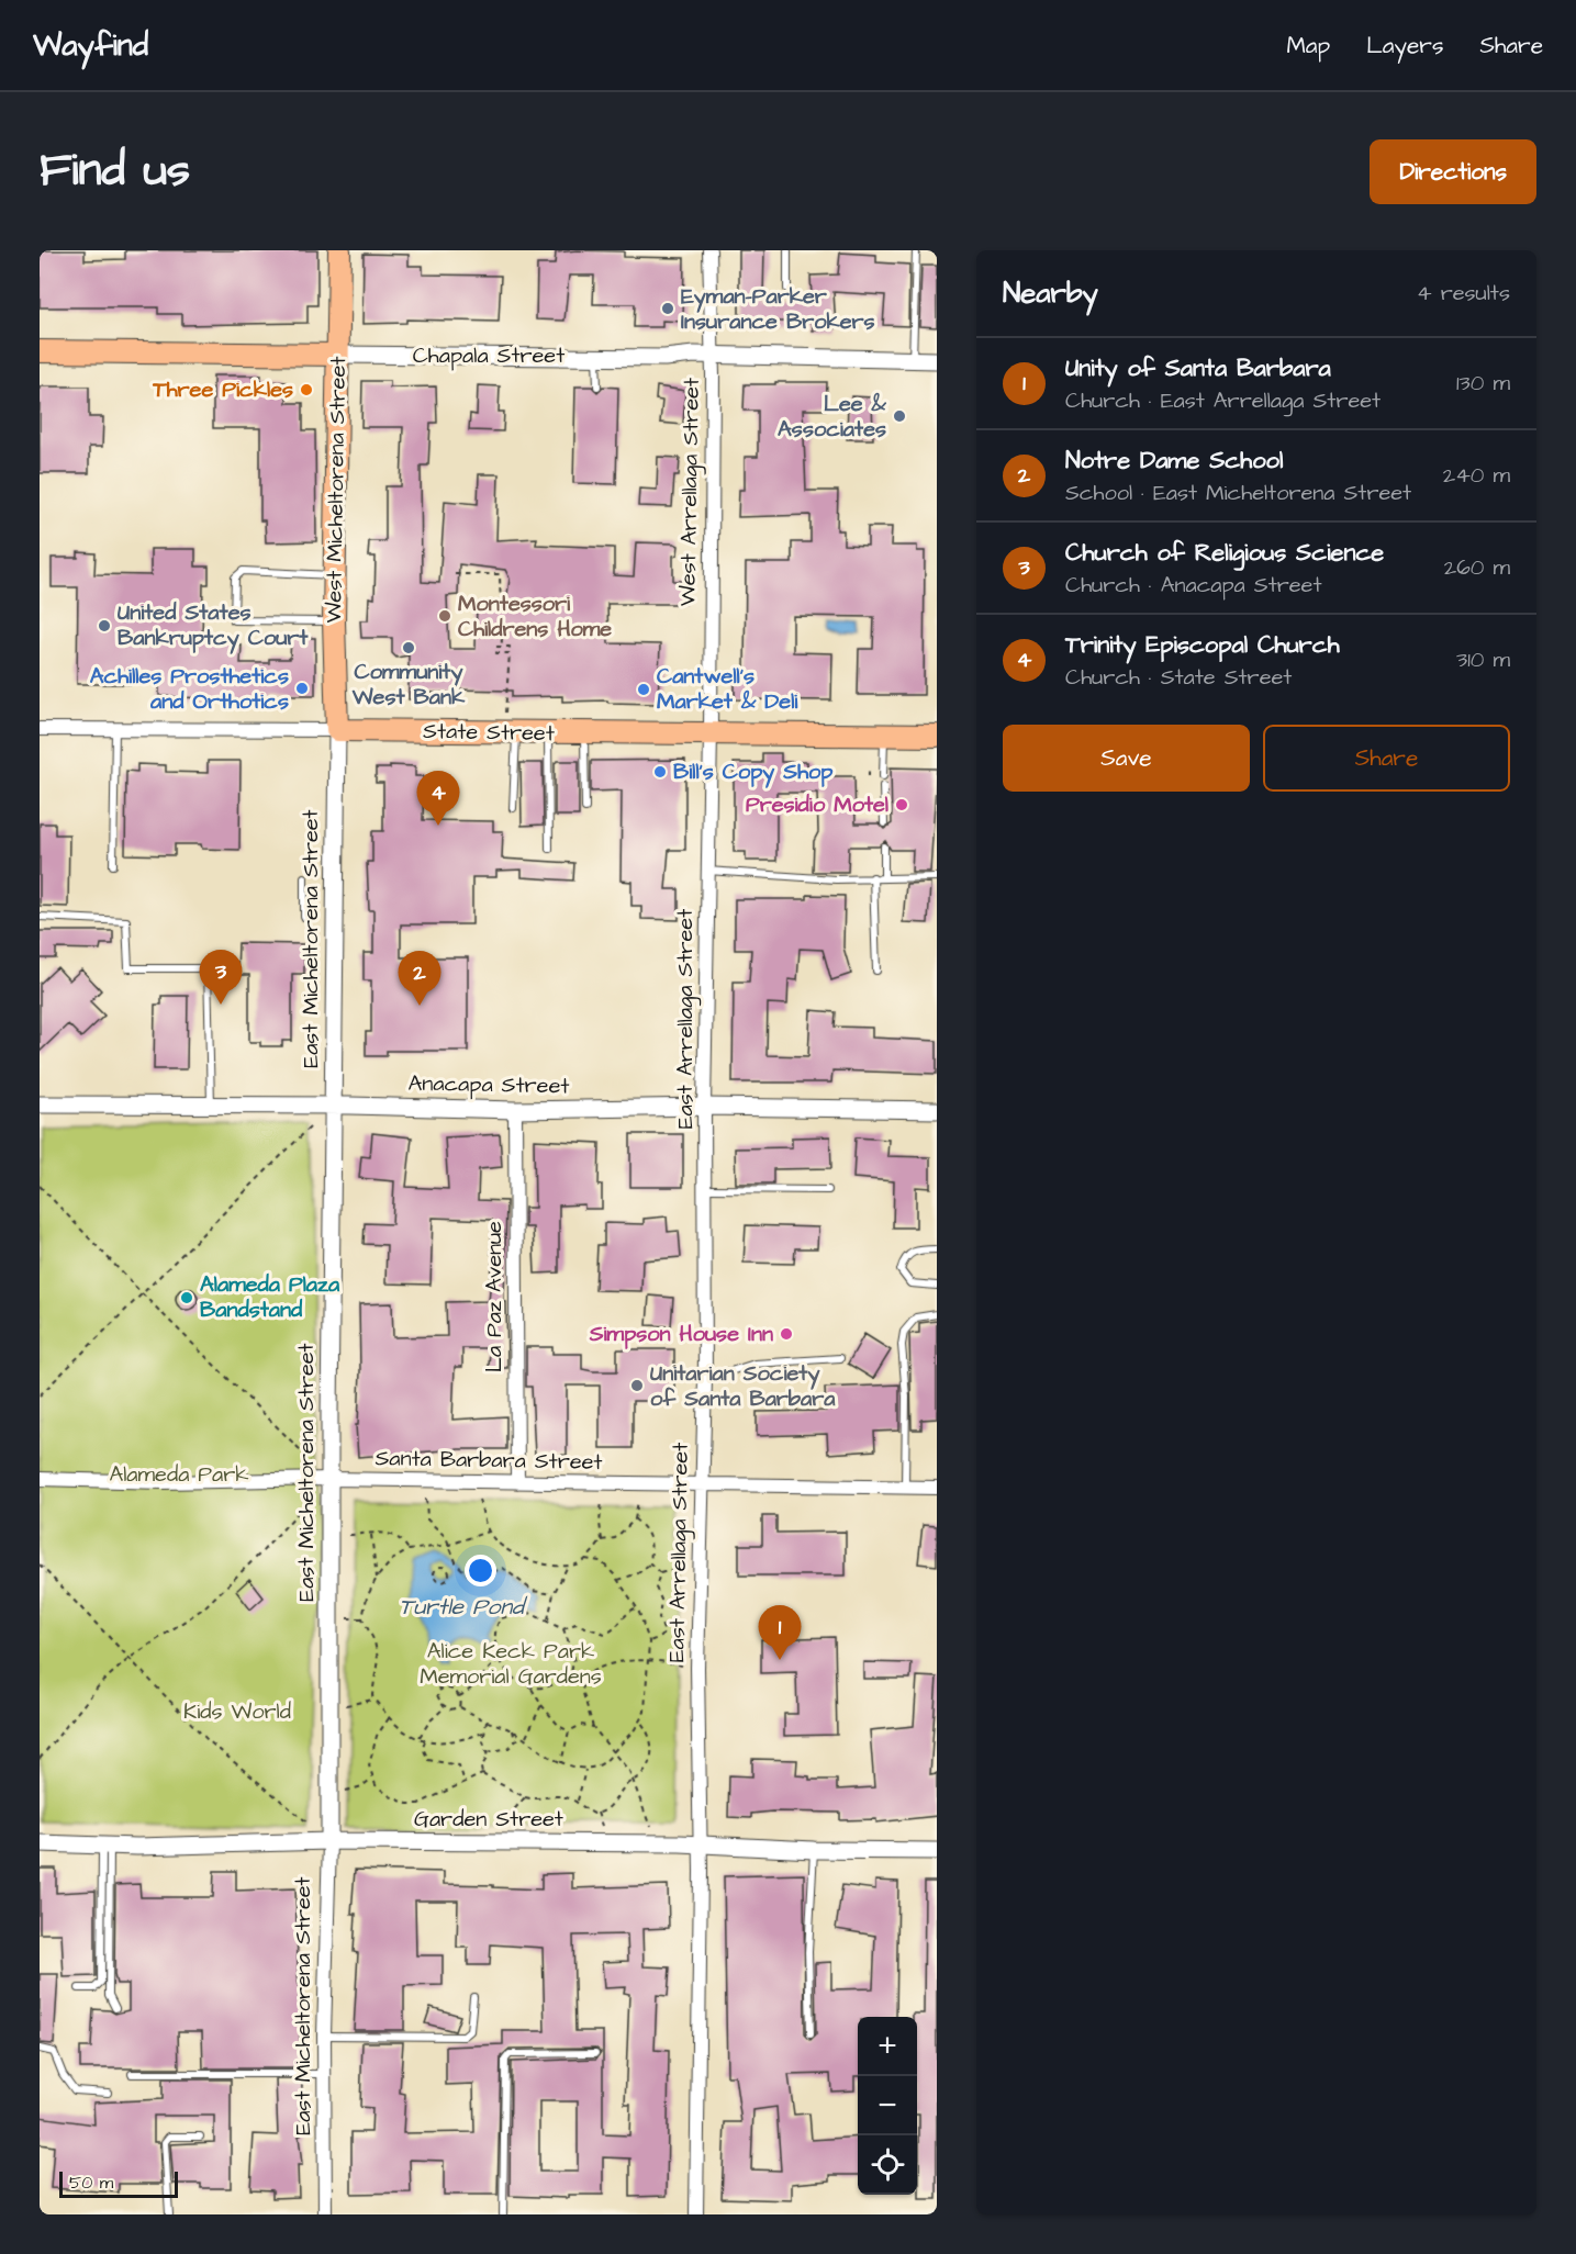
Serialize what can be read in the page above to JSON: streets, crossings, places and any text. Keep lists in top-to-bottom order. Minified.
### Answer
{"streets":{"main road":["Chapala Street","West Micheltorena Street","State Street"],"street":["West Arrellaga Street","East Micheltorena Street","East Arrellaga Street","Anacapa Street","La Paz Avenue","Santa Barbara Street","Garden Street"]},"crossings":[["Chapala Street","West Micheltorena Street"],["Chapala Street","West Arrellaga Street"],["West Micheltorena Street","State Street"],["West Micheltorena Street","East Micheltorena Street"],["West Arrellaga Street","State Street"],["West Arrellaga Street","East Arrellaga Street"],["State Street","East Micheltorena Street"],["State Street","East Arrellaga Street"],["East Micheltorena Street","Anacapa Street"],["East Micheltorena Street","Santa Barbara Street"],["East Micheltorena Street","Garden Street"],["East Arrellaga Street","Anacapa Street"],["East Arrellaga Street","Santa Barbara Street"],["East Arrellaga Street","Garden Street"],["Anacapa Street","La Paz Avenue"],["La Paz Avenue","Santa Barbara Street"]],"water":["Turtle Pond"],"parks":["Alameda Park","Alice Keck Park Memorial Gardens","Kids World"],"places":["Eyman-Parker Insurance Brokers","Three Pickles","Lee & Associates","Montessori Childrens Home","United States Bankruptcy Court","Community West Bank","Achilles Prosthetics and Orthotics","Cantwell's Market & Deli","Bill's Copy Shop","Presidio Motel","Alameda Plaza Bandstand","Simpson House Inn","Unitarian Society of Santa Barbara"],"scale_bar":"50 m","page":{"header":"Wayfind","nav":["Map","Layers","Share"],"title":"Find us","buttons":["Directions",["Save","Share"]],"heading":["Nearby","4 results"],"list":[{"mark":"1","name":"Unity of Santa Barbara","note":"Church · East Arrellaga Street","value":"130 m"},{"mark":"2","name":"Notre Dame School","note":"School · East Micheltorena Street","value":"240 m"},{"mark":"3","name":"Church of Religious Science","note":"Church · Anacapa Street","value":"260 m"},{"mark":"4","name":"Trinity Episcopal Church","note":"Church · State Street","value":"310 m"}],"pins":["4","3","2","1"],"map_buttons":["+","−"],"scale":"50 m"}}
